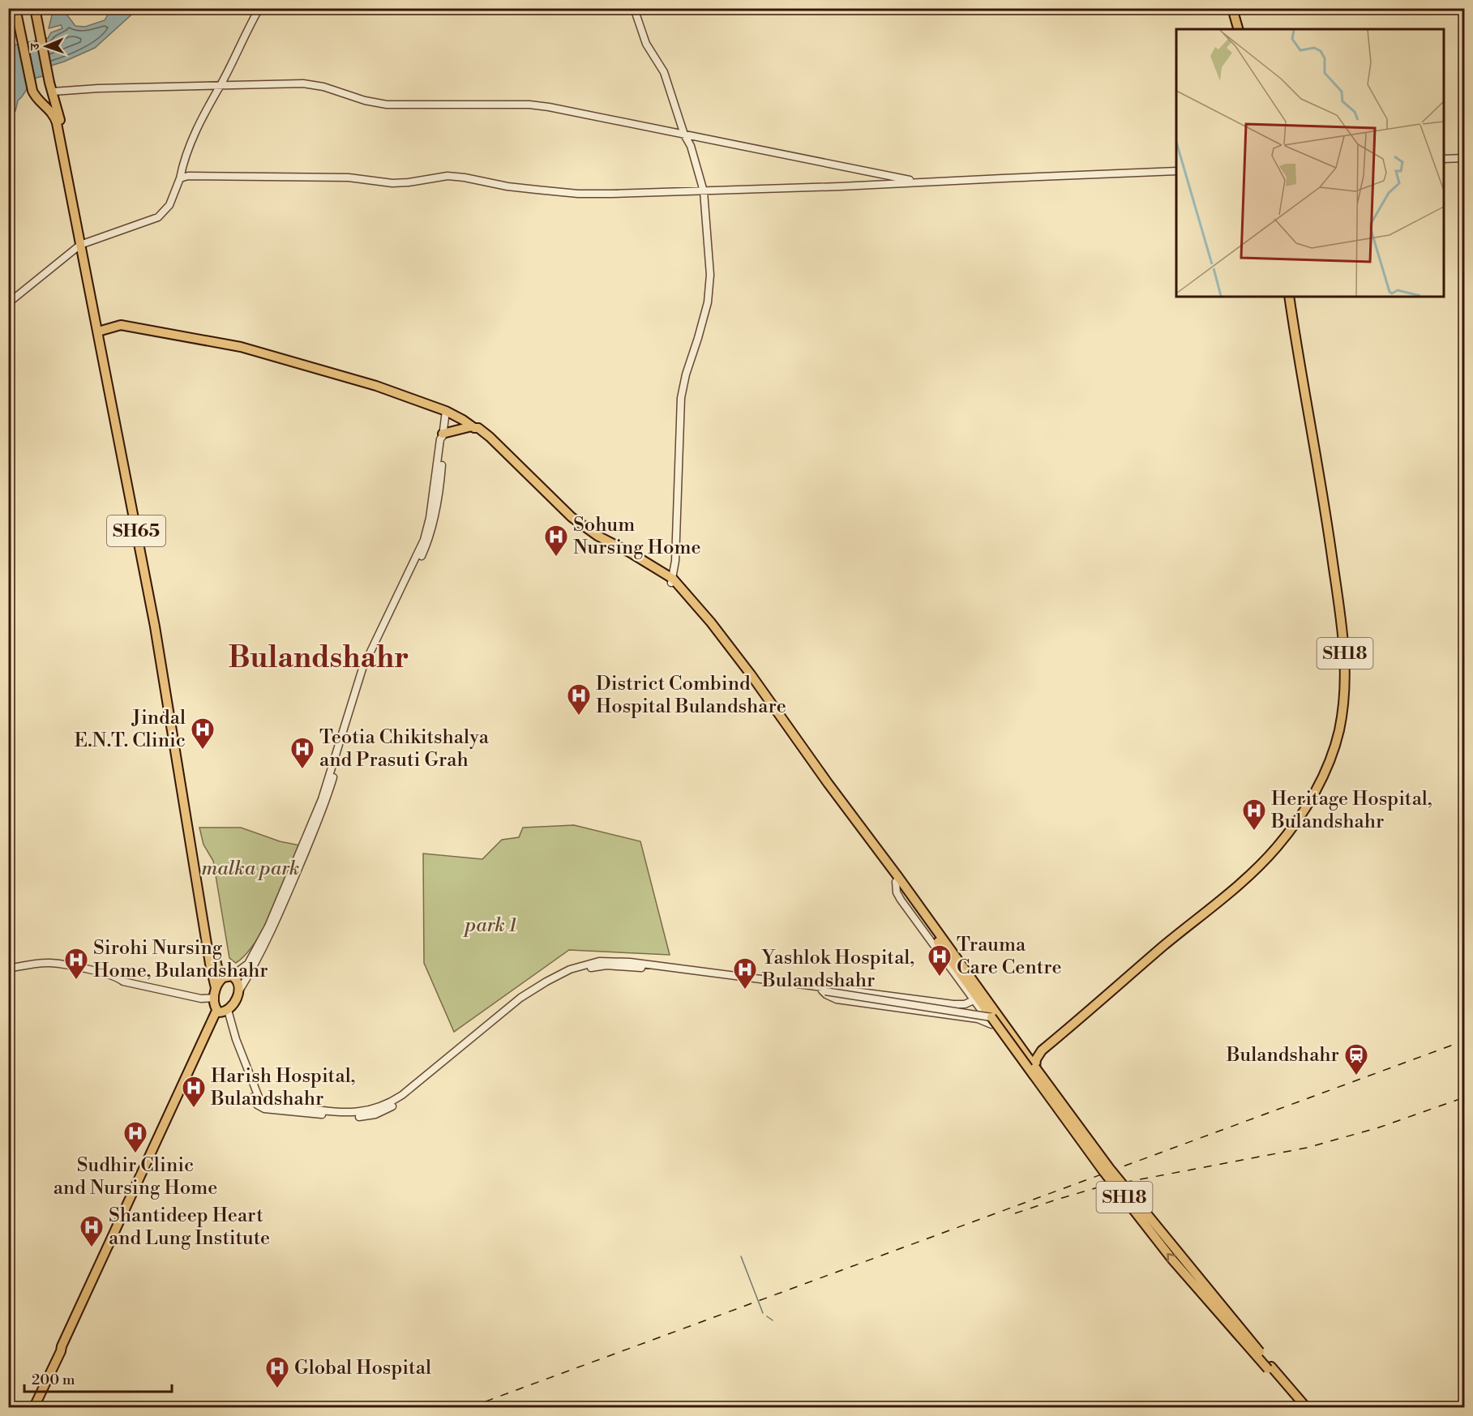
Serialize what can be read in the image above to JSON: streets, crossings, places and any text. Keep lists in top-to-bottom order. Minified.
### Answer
{"streets":{"main road":["SH65","SH18"]},"districts":["Bulandshahr"],"parks":["malka park","park 1"],"places":{"hospital":["Sohum Nursing Home","District Combind Hospital Bulandshare","Jindal E.N.T. Clinic","Teotia Chikitshalya and Prasuti Grah","Heritage Hospital, Bulandshahr","Trauma Care Centre","Sirohi Nursing Home, Bulandshahr","Yashlok Hospital, Bulandshahr","Harish Hospital, Bulandshahr","Sudhir Clinic and Nursing Home","Shantideep Heart and Lung Institute","Global Hospital"],"station":["Bulandshahr"]},"scale_bar":"200 m","north":"left"}
